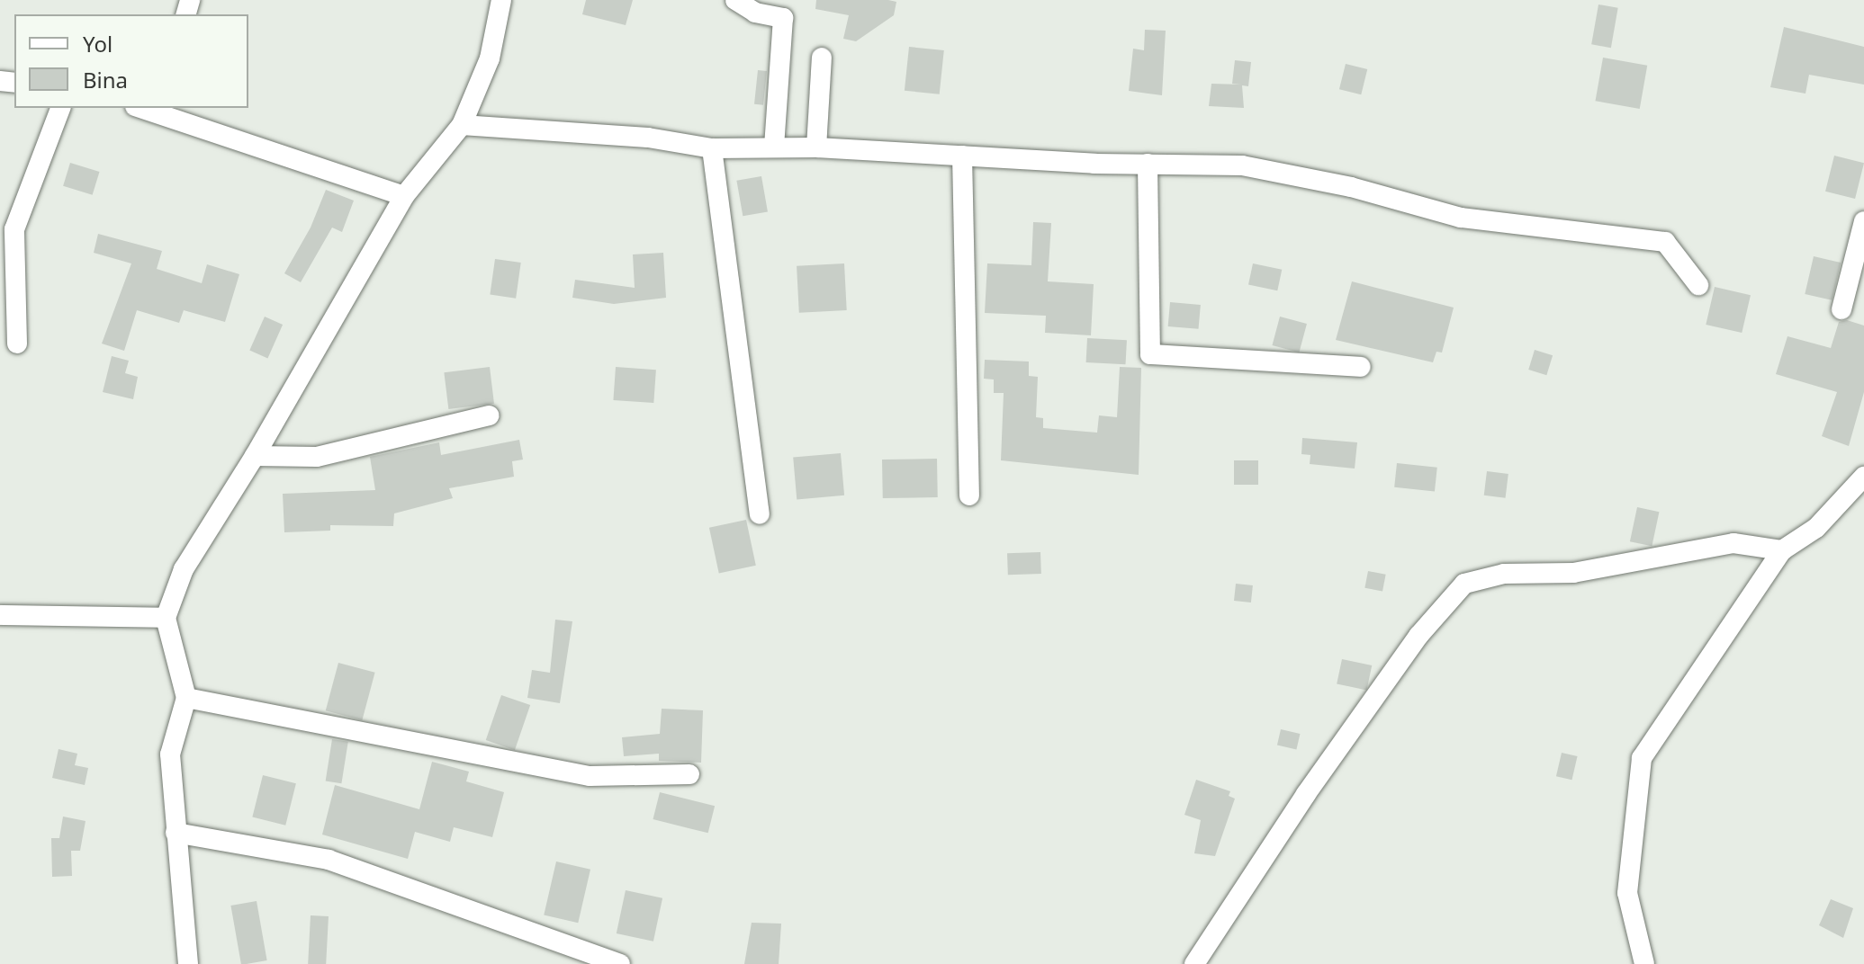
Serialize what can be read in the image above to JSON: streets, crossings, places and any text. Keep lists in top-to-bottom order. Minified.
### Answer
{"legend":["Yol","Bina"]}
